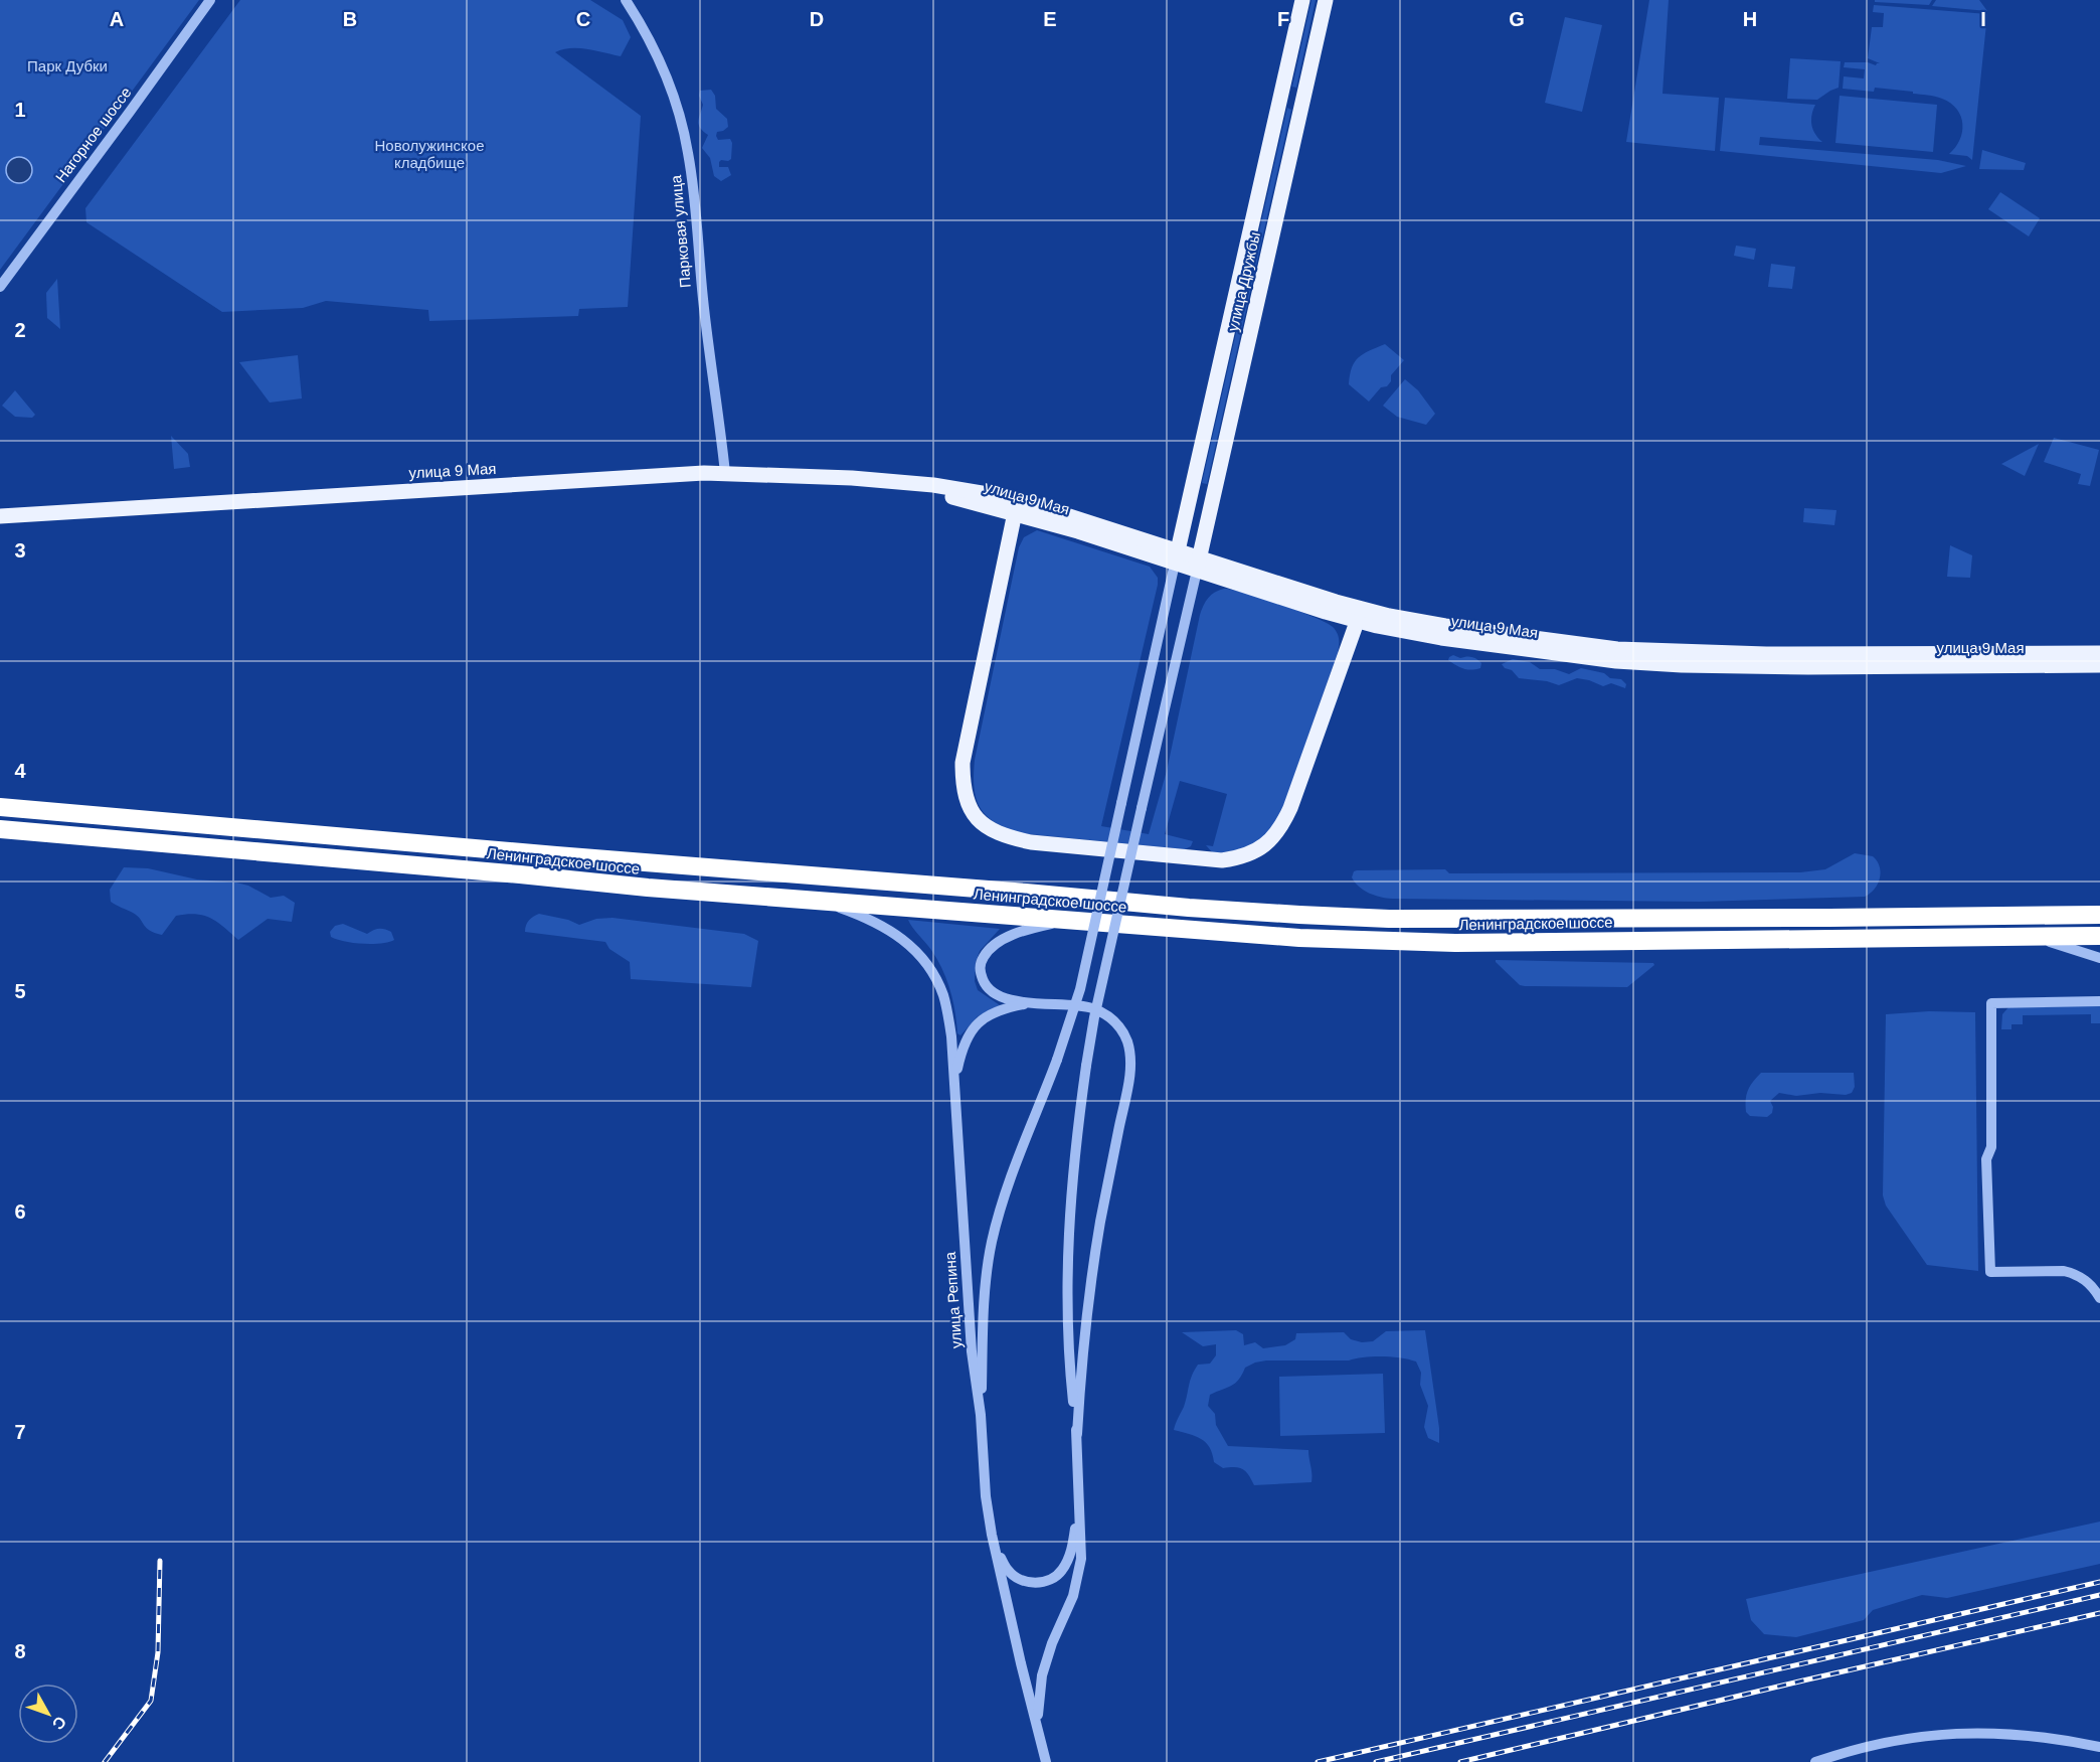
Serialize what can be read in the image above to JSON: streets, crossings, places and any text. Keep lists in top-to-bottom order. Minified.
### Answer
{"streets":{"highway":["Ленинградское шоссе"],"main road":["улица Дружбы","улица 9 Мая"],"street":["Нагорное шоссе","Парковая улица","улица Репина"]},"crossings":[["Парковая улица","улица 9 Мая"],["улица Дружбы","улица 9 Мая"],["Ленинградское шоссе","улица Репина"]],"parks":["Парк Дубки","Новолужинское кладбище"],"north":"bottom right","grid":{"columns":["A","B","C","D","E","F","G","H","I"],"rows":["1","2","3","4","5","6","7","8"]}}
